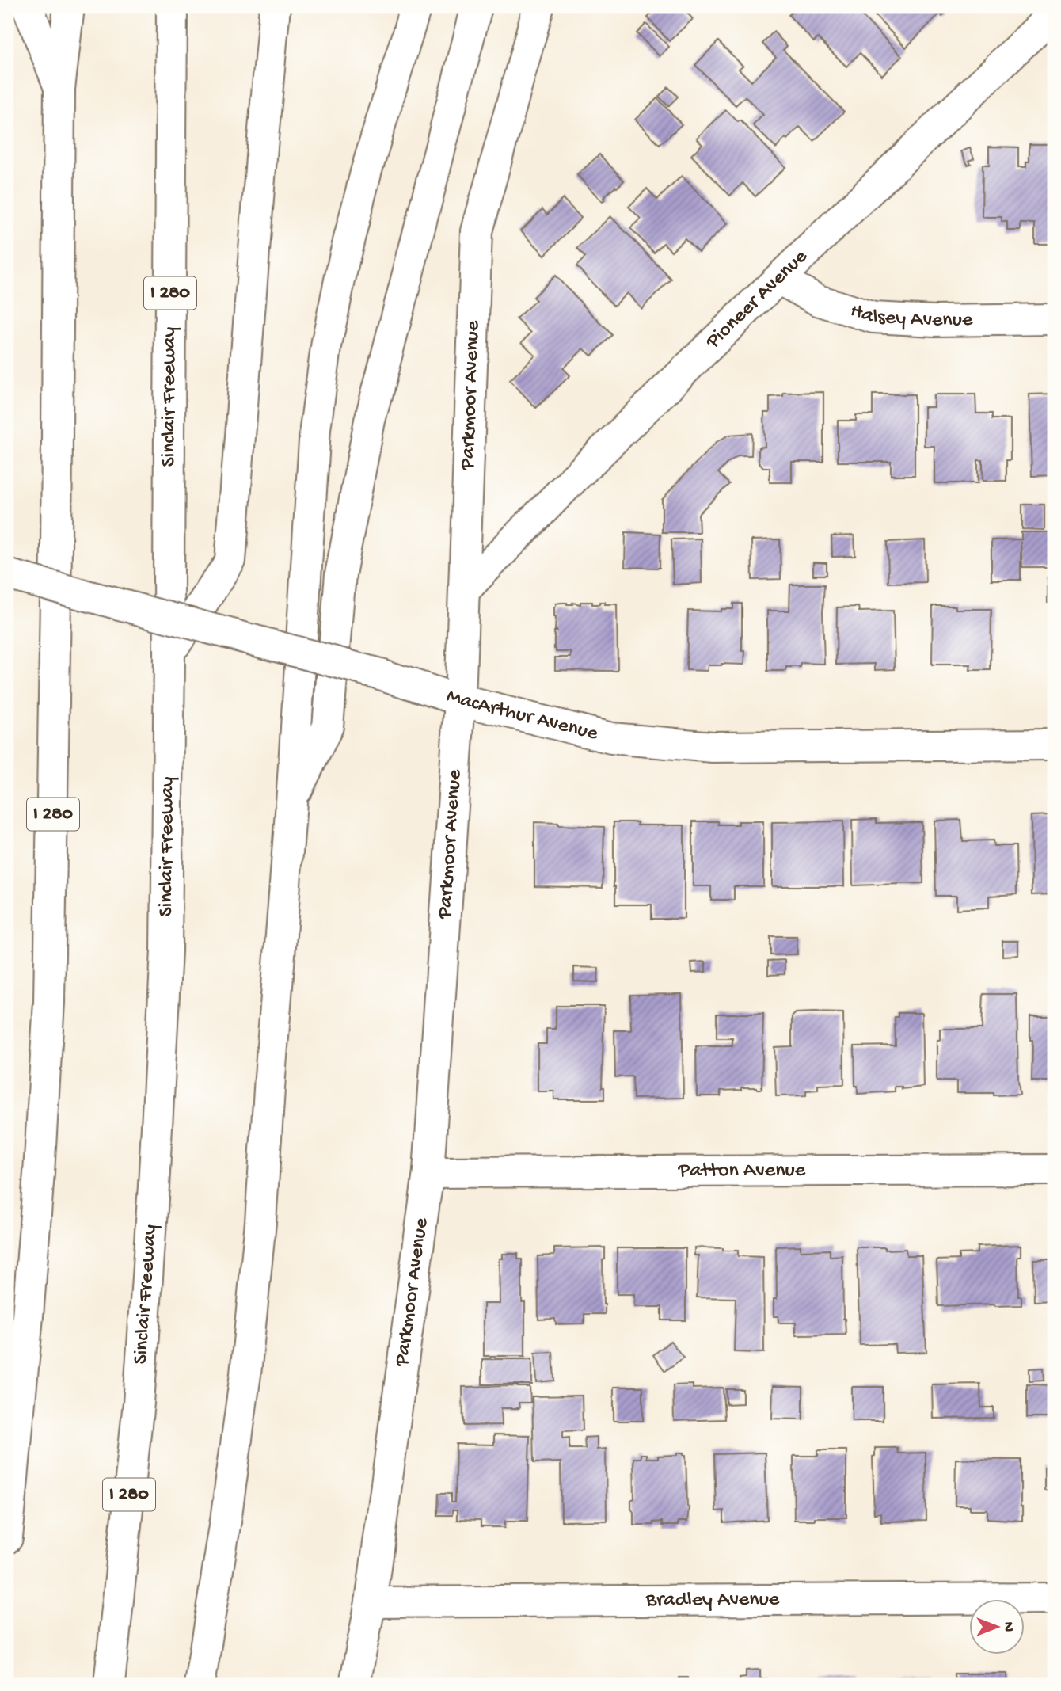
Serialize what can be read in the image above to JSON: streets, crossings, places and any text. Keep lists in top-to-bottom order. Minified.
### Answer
{"streets":{"main road":["I 280","Pioneer Avenue","Halsey Avenue","Parkmoor Avenue","Sinclair Freeway","MacArthur Avenue","Patton Avenue","Bradley Avenue"]},"crossings":[["Pioneer Avenue","Halsey Avenue"],["Pioneer Avenue","Parkmoor Avenue"],["Parkmoor Avenue","MacArthur Avenue"],["Parkmoor Avenue","Patton Avenue"],["Parkmoor Avenue","Bradley Avenue"]],"north":"right"}
